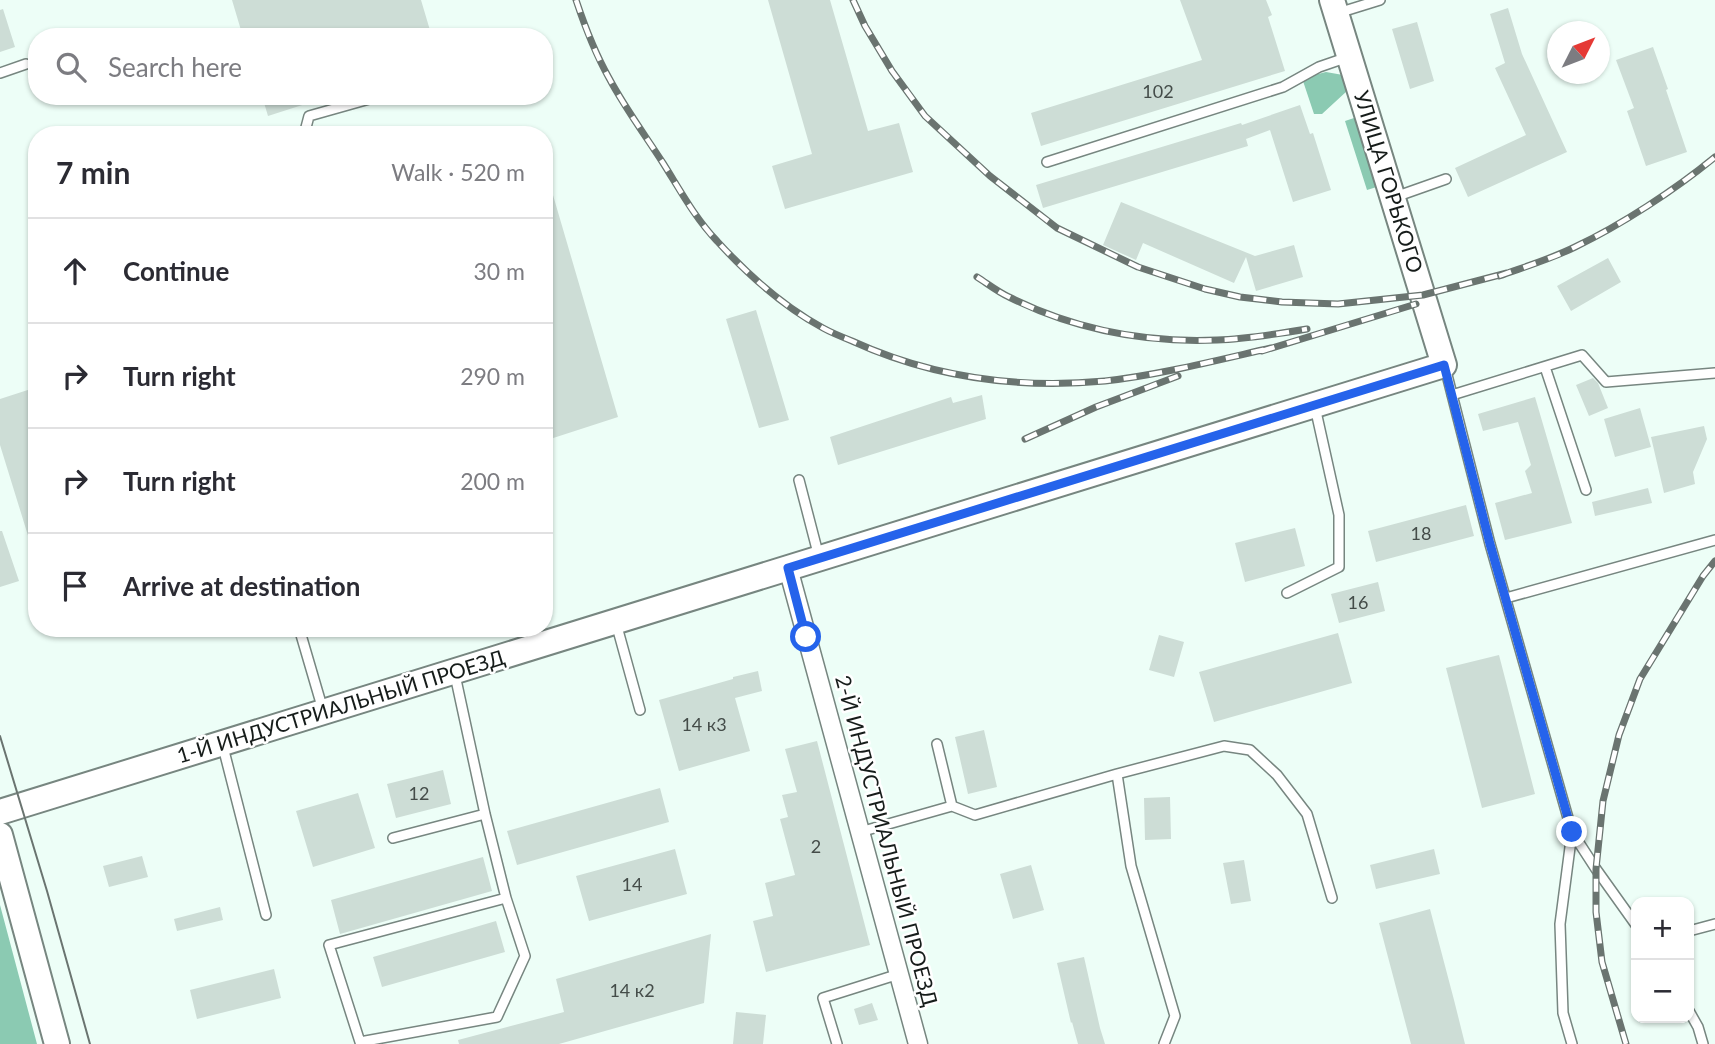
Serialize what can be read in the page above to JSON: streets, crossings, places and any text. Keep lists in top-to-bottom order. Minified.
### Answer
{"streets":{"street":["УЛИЦА ГОРЬКОГО","1-Й ИНДУСТРИАЛЬНЫЙ ПРОЕЗД","2-Й ИНДУСТРИАЛЬНЫЙ ПРОЕЗД"]},"crossings":[["УЛИЦА ГОРЬКОГО","1-Й ИНДУСТРИАЛЬНЫЙ ПРОЕЗД"],["1-Й ИНДУСТРИАЛЬНЫЙ ПРОЕЗД","2-Й ИНДУСТРИАЛЬНЫЙ ПРОЕЗД"]],"house_numbers":["102","18","16","14 к3","12","2","14","14 к2"],"north":"top right","page":{"search":"Search here","heading":["7 min","Walk · 520 m"],"list":[["Continue","30 m"],["Turn right","290 m"],["Turn right","200 m"],"Arrive at destination"],"map_buttons":["+","−"]}}
